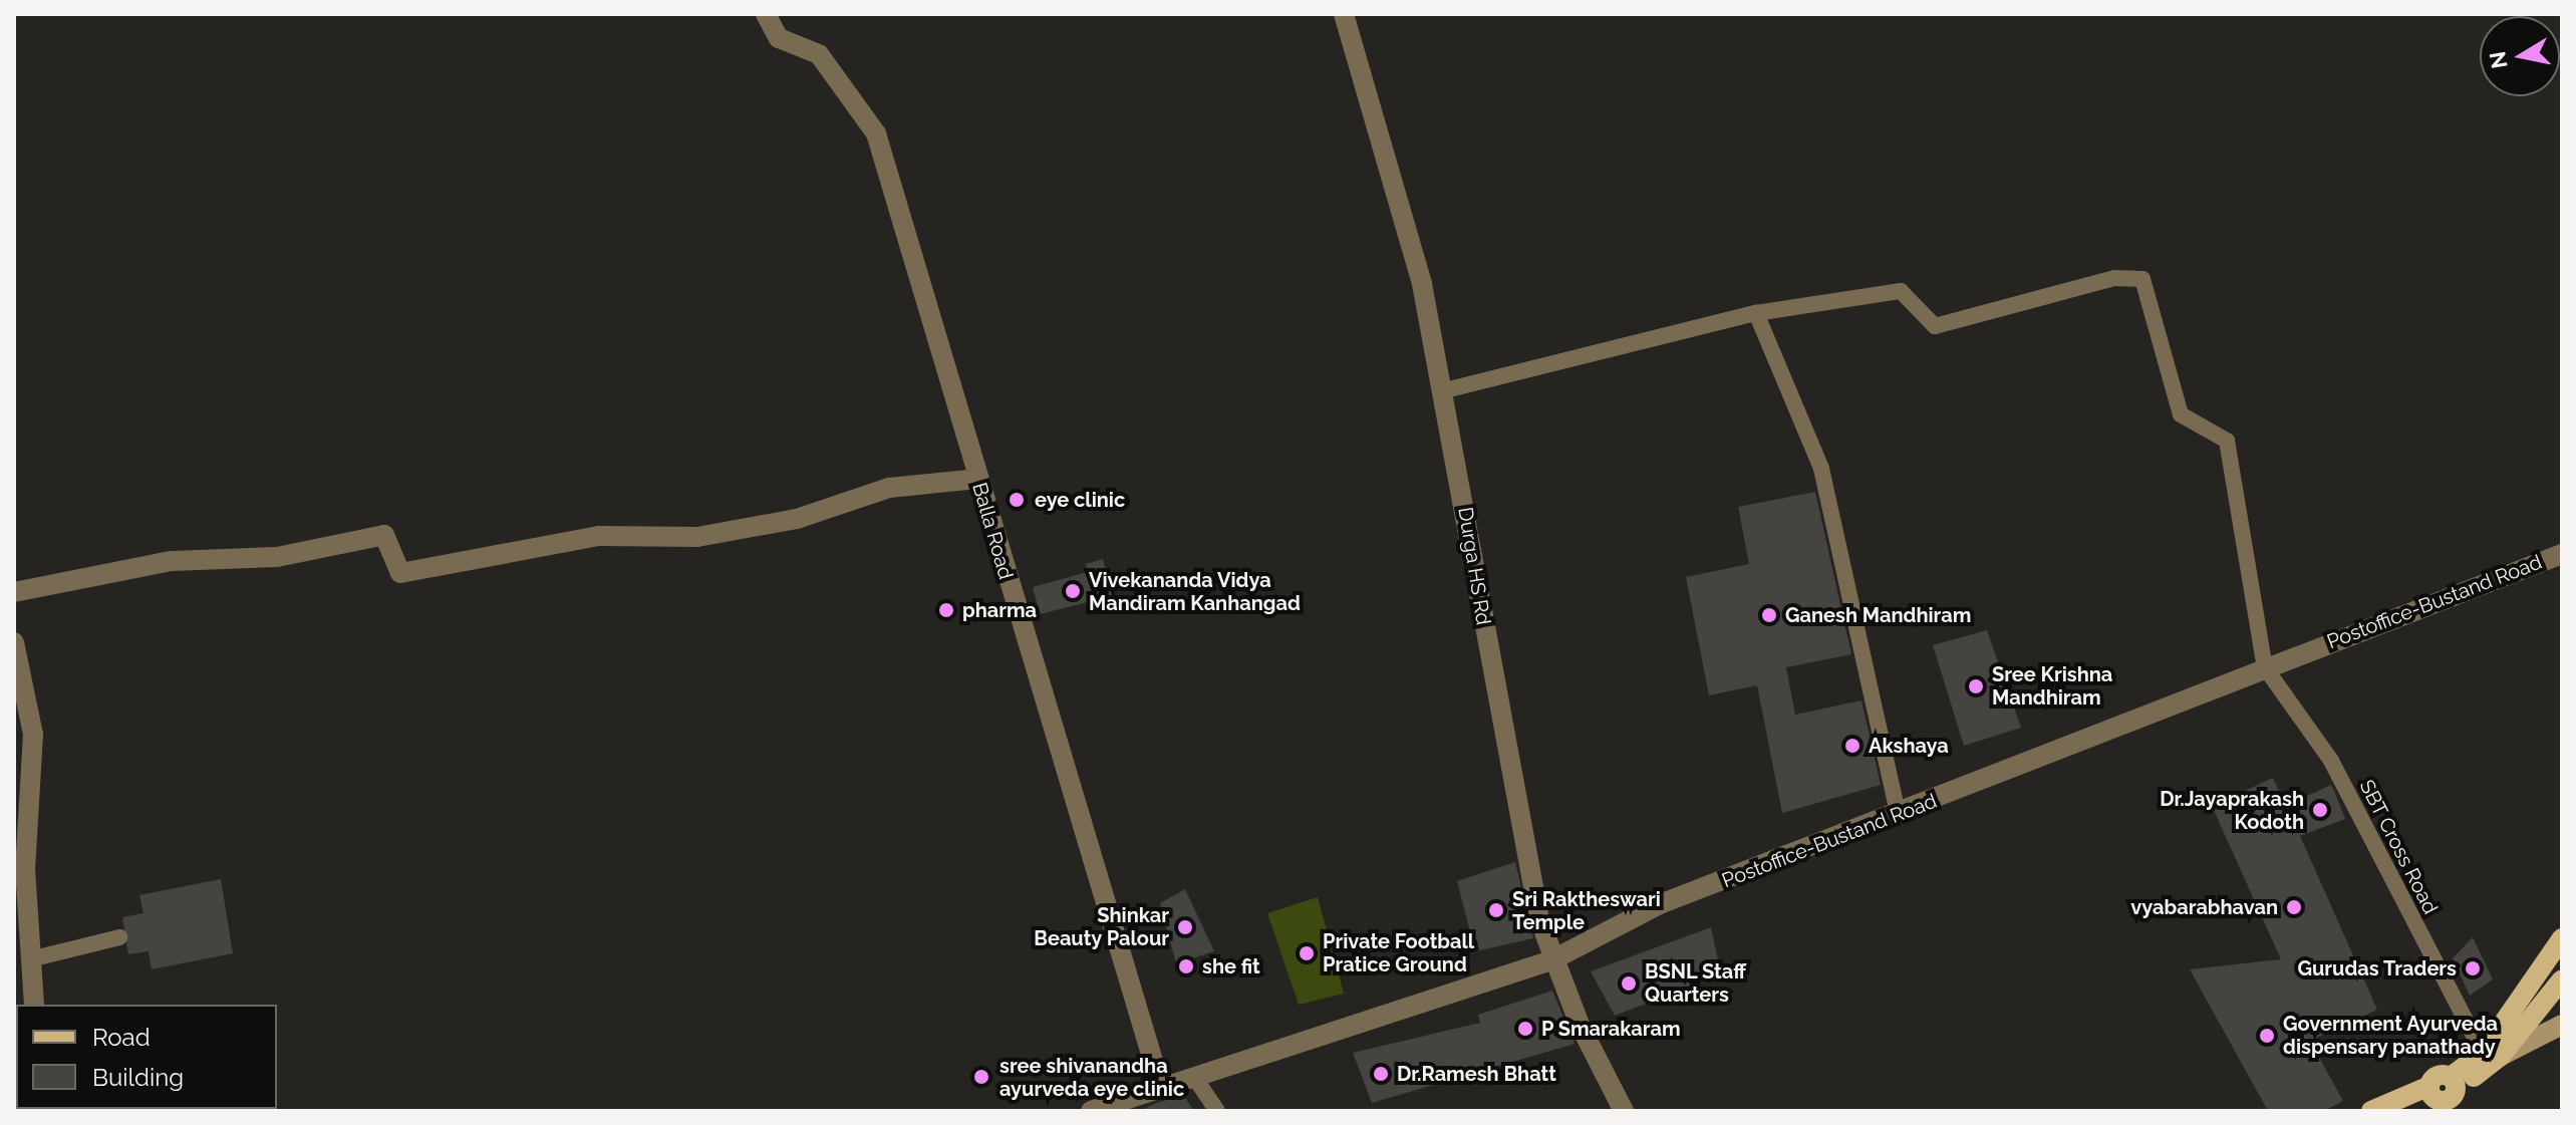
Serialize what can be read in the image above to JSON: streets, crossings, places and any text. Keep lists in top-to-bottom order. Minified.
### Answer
{"streets":{"street":["Balla Road","Durga HS Rd","Postoffice-Bustand Road","SBT Cross Road"]},"crossings":[["Balla Road","Postoffice-Bustand Road"],["Durga HS Rd","Postoffice-Bustand Road"],["Postoffice-Bustand Road","SBT Cross Road"]],"places":["eye clinic","Vivekananda Vidya Mandiram Kanhangad","pharma","Ganesh Mandhiram","Sree Krishna Mandhiram","Akshaya","Dr.Jayaprakash Kodoth","vyabarabhavan","Sri Raktheswari Temple","Shinkar Beauty Palour","Private Football Pratice Ground","she fit","Gurudas Traders","BSNL Staff Quarters","P Smarakaram","Government Ayurveda dispensary panathady","Dr.Ramesh Bhatt","sree shivanandha ayurveda eye clinic"],"legend":["Road","Building"],"north":"left"}
